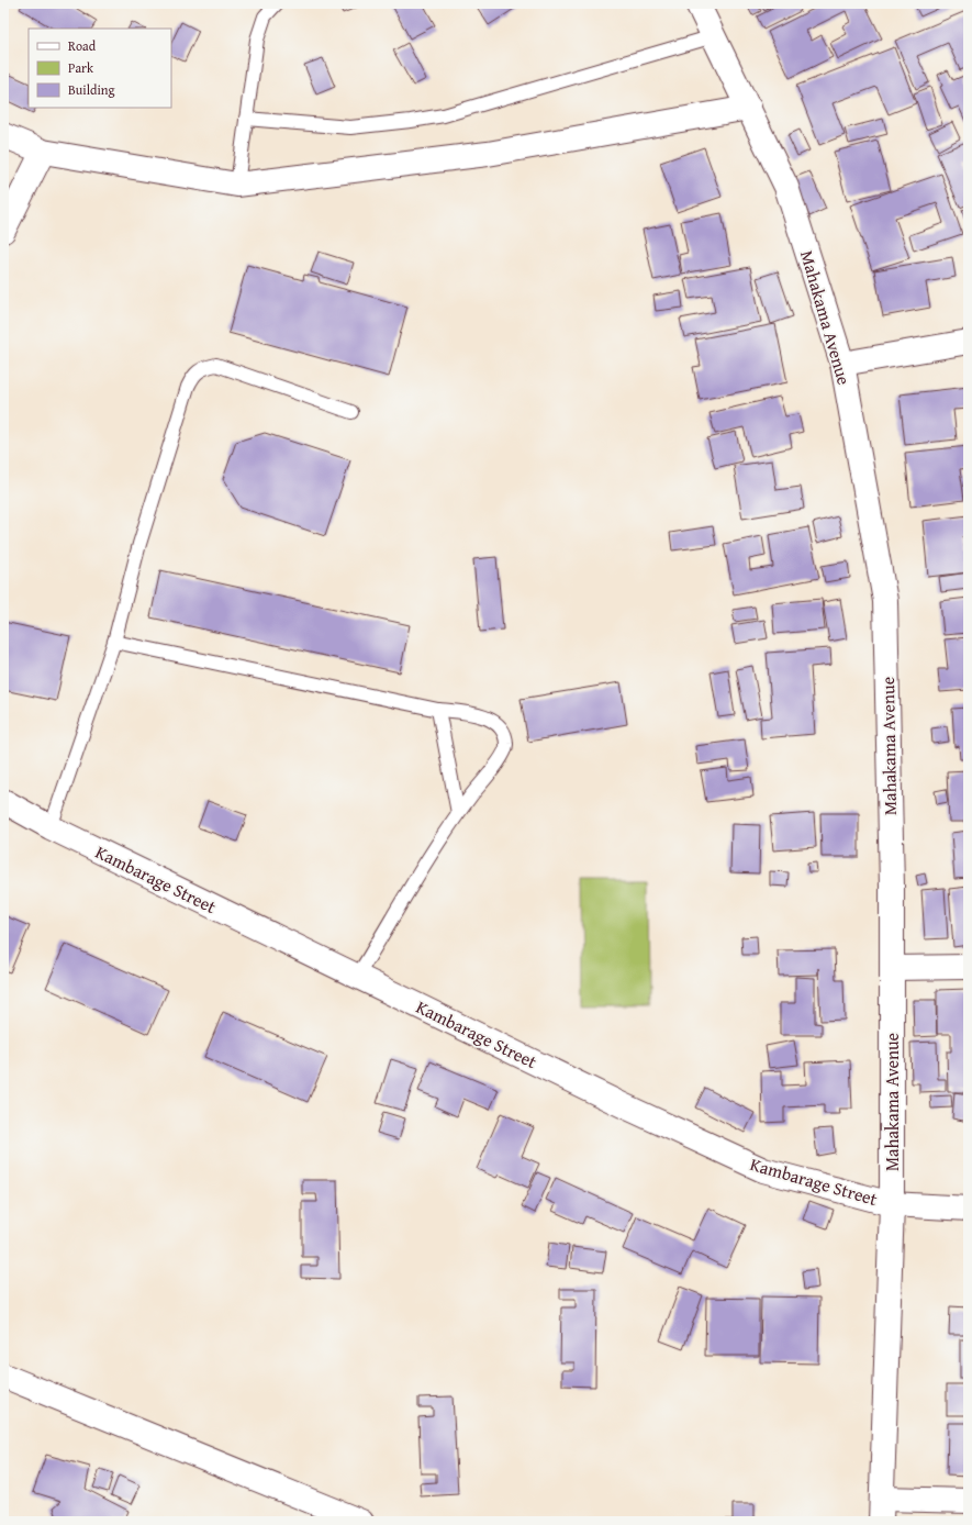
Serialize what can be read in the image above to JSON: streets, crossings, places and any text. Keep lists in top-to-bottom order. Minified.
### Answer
{"streets":{"street":["Mahakama Avenue","Kambarage Street"]},"crossings":[["Mahakama Avenue","Kambarage Street"]],"legend":["Road","Park","Building"]}
